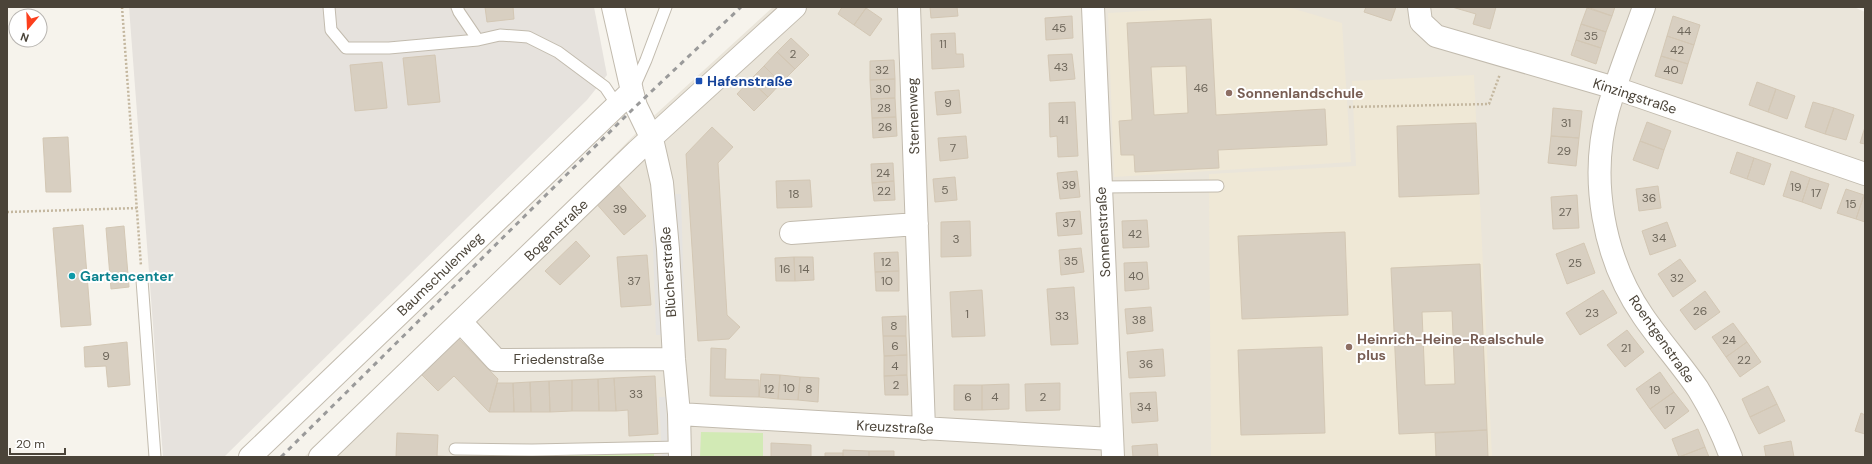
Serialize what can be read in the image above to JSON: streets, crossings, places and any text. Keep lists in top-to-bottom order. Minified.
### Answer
{"streets":{"street":["Kinzingstraße","Sternenweg","Bogenstraße","Sonnenstraße","Blücherstraße","Baumschulenweg","Roentgenstraße","Friedenstraße","Kreuzstraße"]},"crossings":[["Kinzingstraße","Roentgenstraße"],["Sternenweg","Kreuzstraße"],["Bogenstraße","Blücherstraße"],["Bogenstraße","Friedenstraße"],["Sonnenstraße","Kreuzstraße"],["Blücherstraße","Baumschulenweg"],["Blücherstraße","Friedenstraße"],["Blücherstraße","Kreuzstraße"]],"places":{"transit":["Hafenstraße"],"other":["Sonnenlandschule","Gartencenter","Heinrich-Heine-Realschule plus"]},"house_numbers":["45","44","35","11","42","2","43","32","40","46","30","9","28","41","31","26","7","29","24","39","19","5","22","17","18","36","15","39","27","37","42","34","3","35","12","25","16","14","40","32","37","10","26","23","1","33","38","8","24","6","21","9","22","36","4","2","10","12","8","19","33","6","4","2","34","17"],"scale_bar":"20 m","north":"bottom"}
